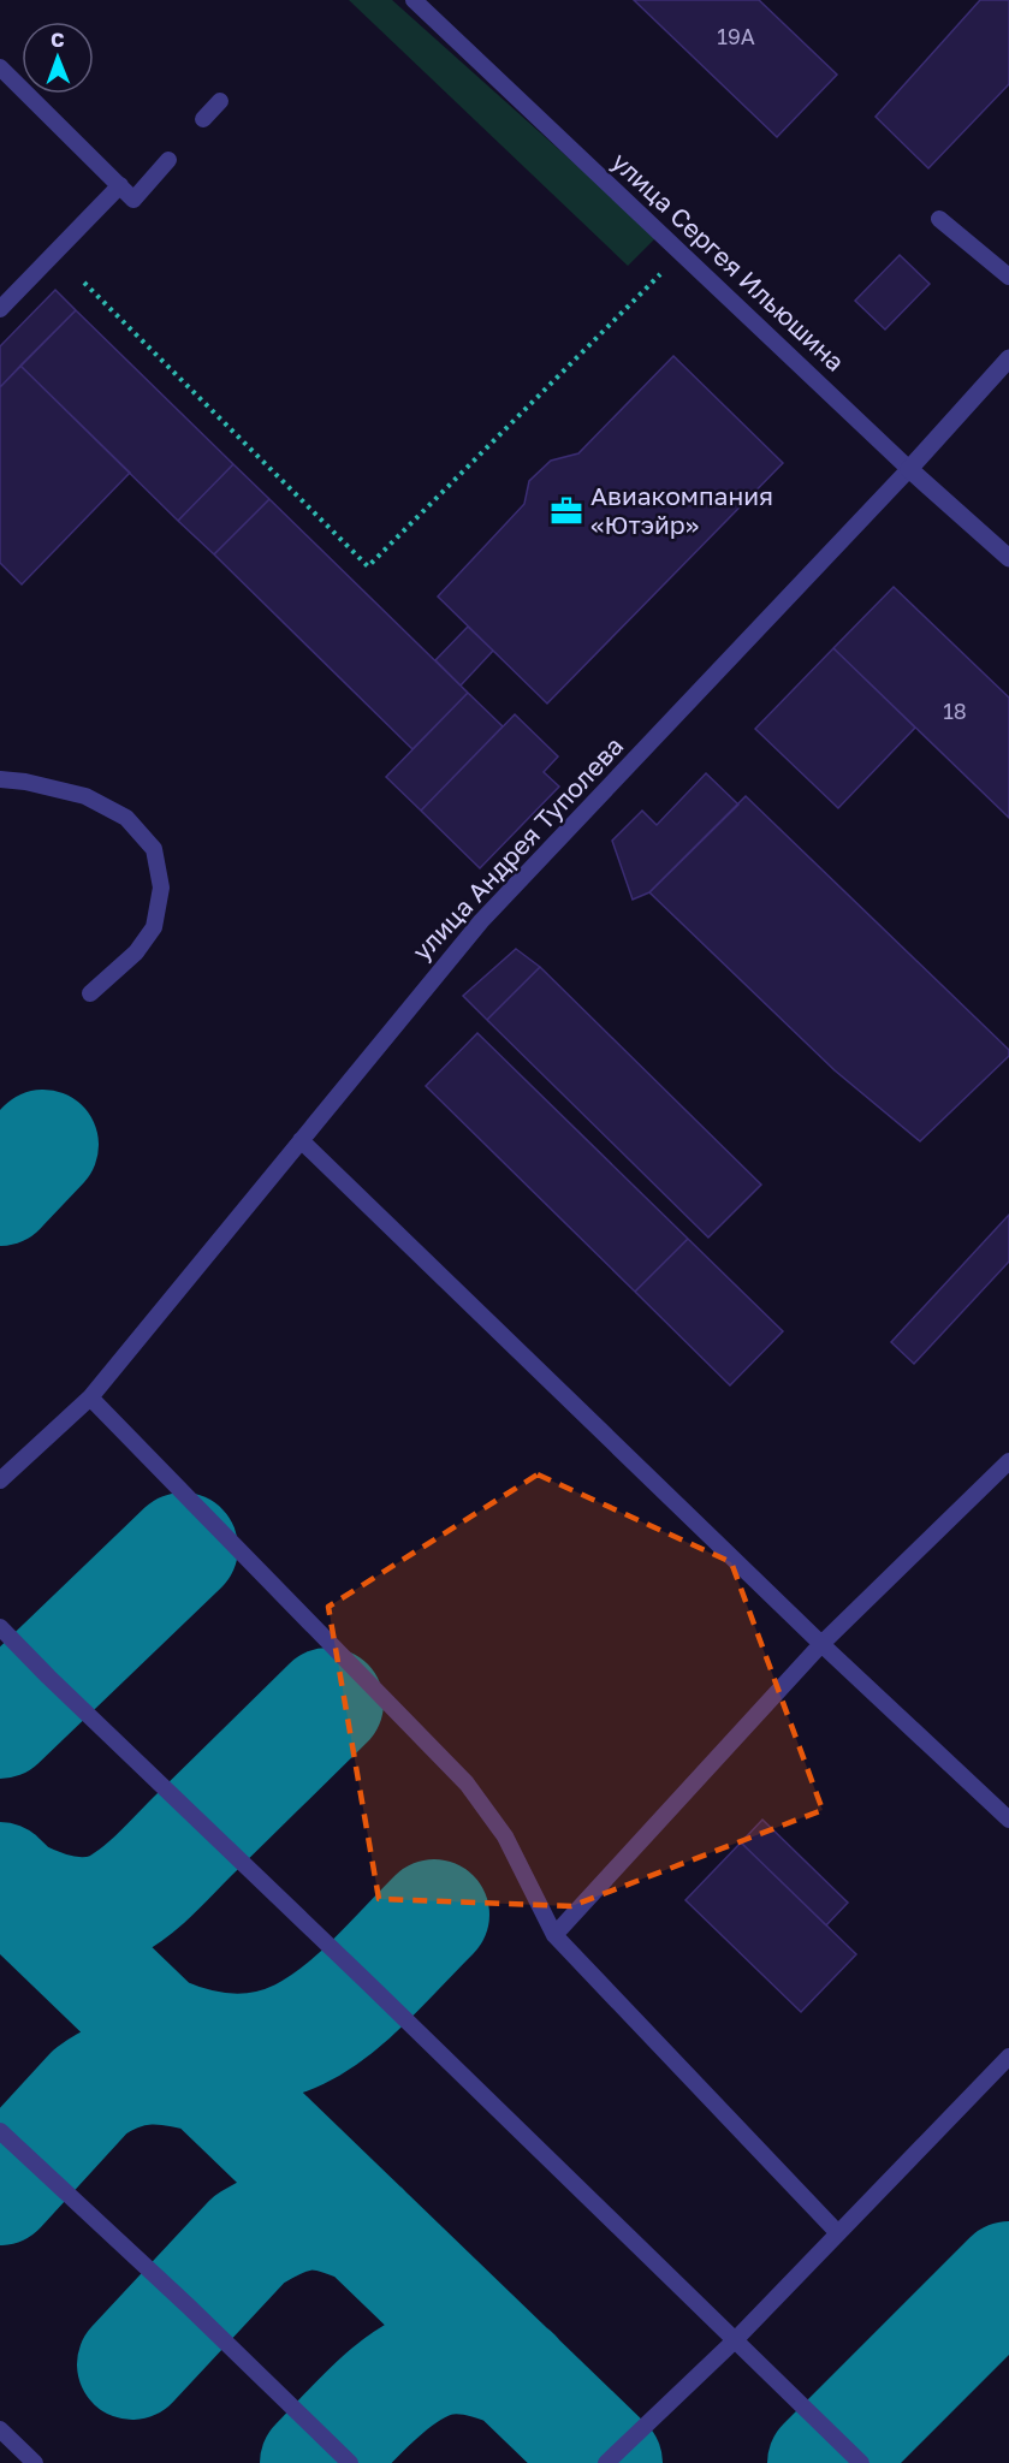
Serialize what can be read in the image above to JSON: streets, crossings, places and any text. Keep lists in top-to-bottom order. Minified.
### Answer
{"streets":{"street":["улица Сергея Ильюшина","улица Андрея Туполева"]},"crossings":[["улица Сергея Ильюшина","улица Андрея Туполева"]],"places":{"office":["Авиакомпания «Ютэйр»"]},"house_numbers":["19А","18"],"north":"top"}
